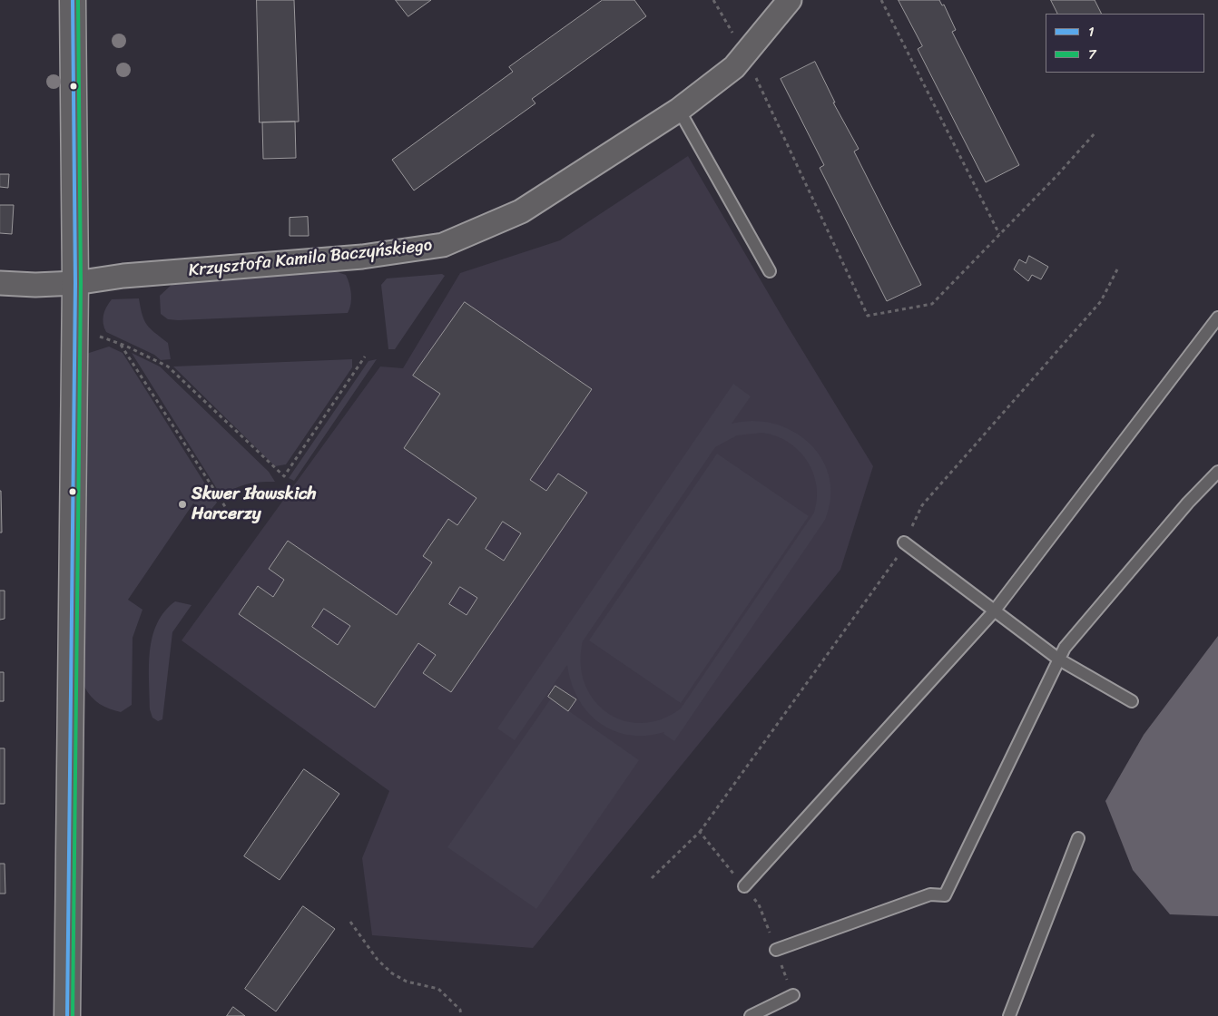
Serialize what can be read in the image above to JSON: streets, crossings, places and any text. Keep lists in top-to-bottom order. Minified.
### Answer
{"streets":{"street":["Krzysztofa Kamila Baczyńskiego"]},"places":["Skwer Iławskich Harcerzy"],"lines":["transit line 1","transit line 7"],"legend":["1","7"]}
